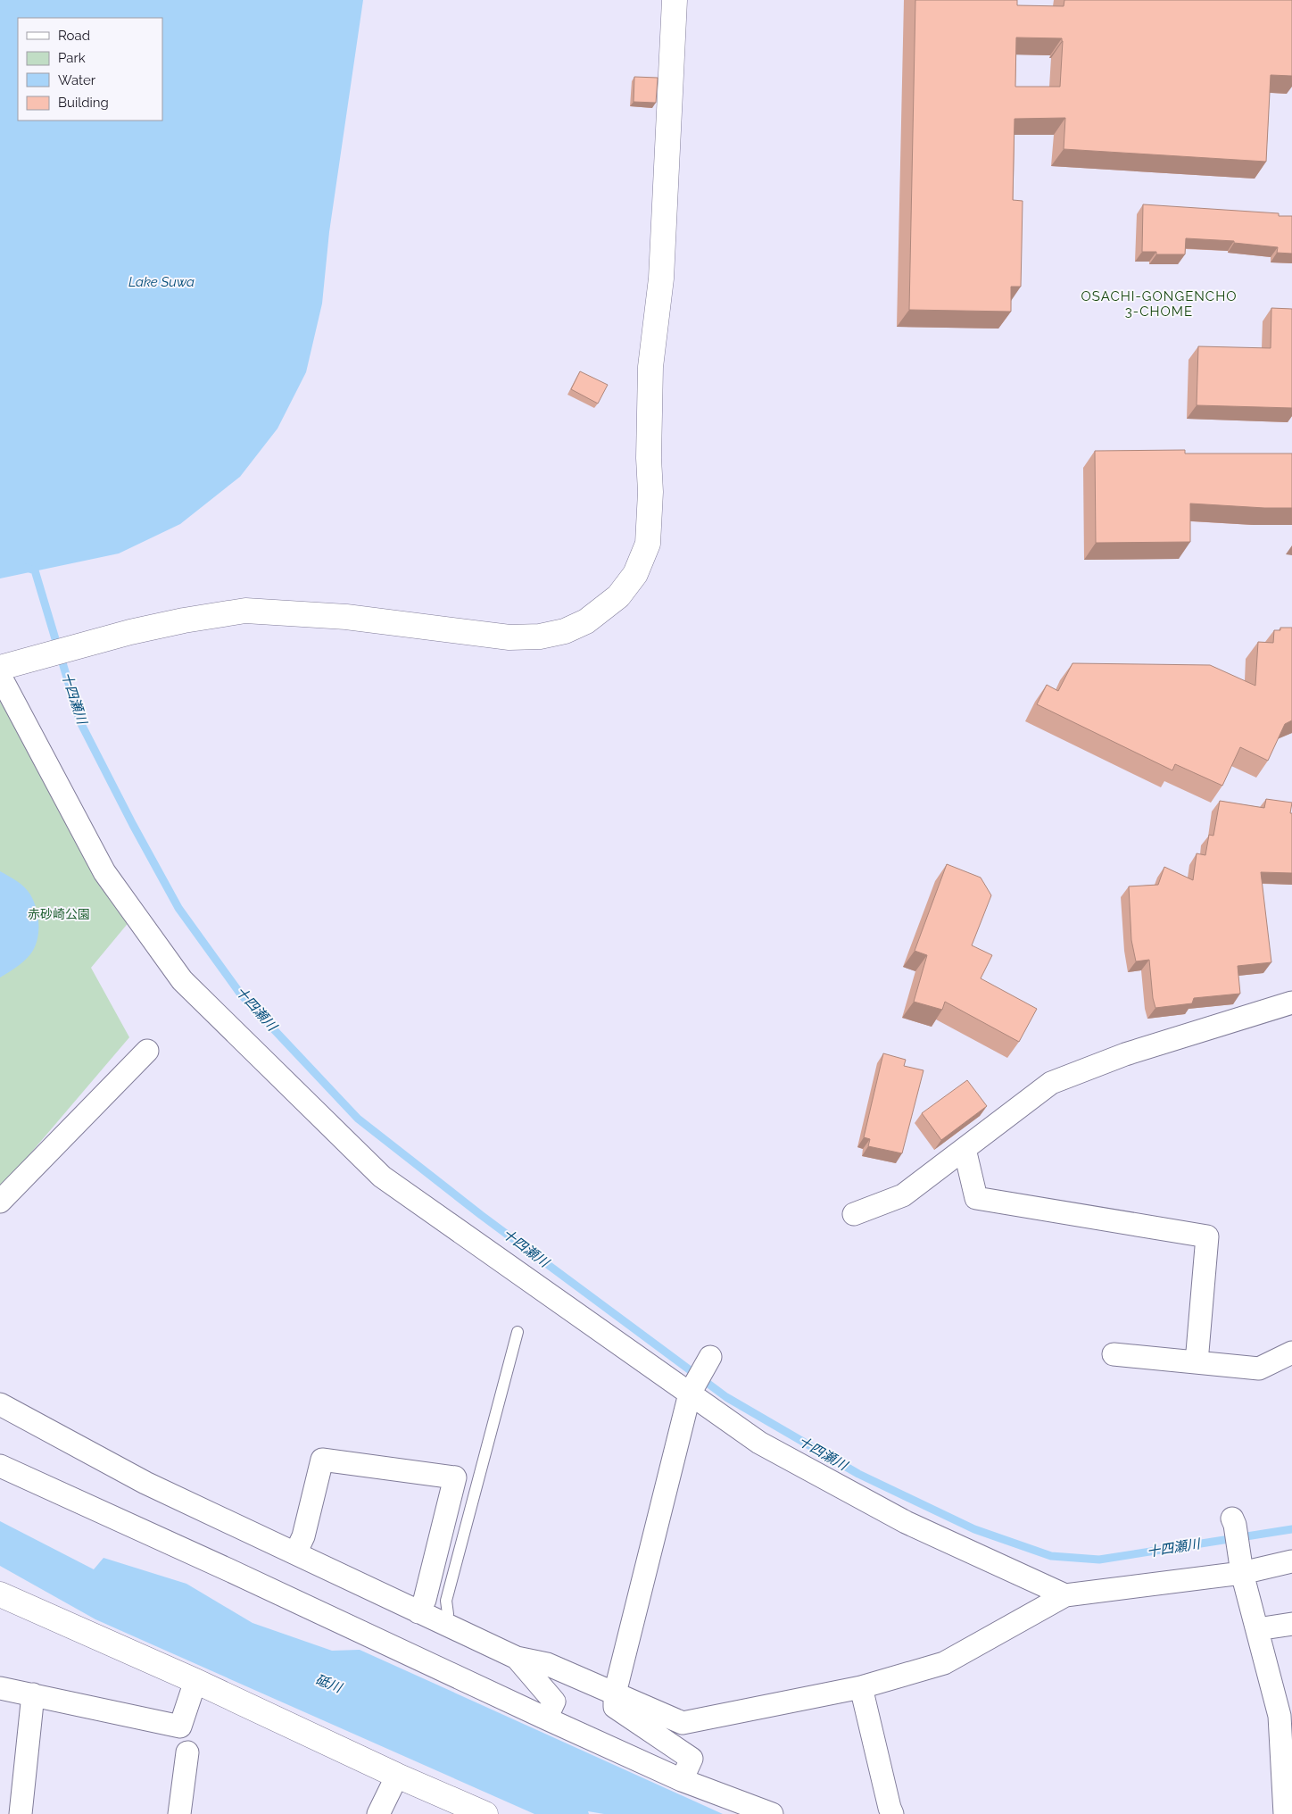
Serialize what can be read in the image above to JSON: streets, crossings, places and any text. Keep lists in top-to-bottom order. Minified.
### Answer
{"districts":["OSACHI-GONGENCHO 3-CHOME"],"water":["Lake Suwa","十四瀬川","砥川"],"parks":["赤砂崎公園"],"legend":["Road","Park","Water","Building"]}
